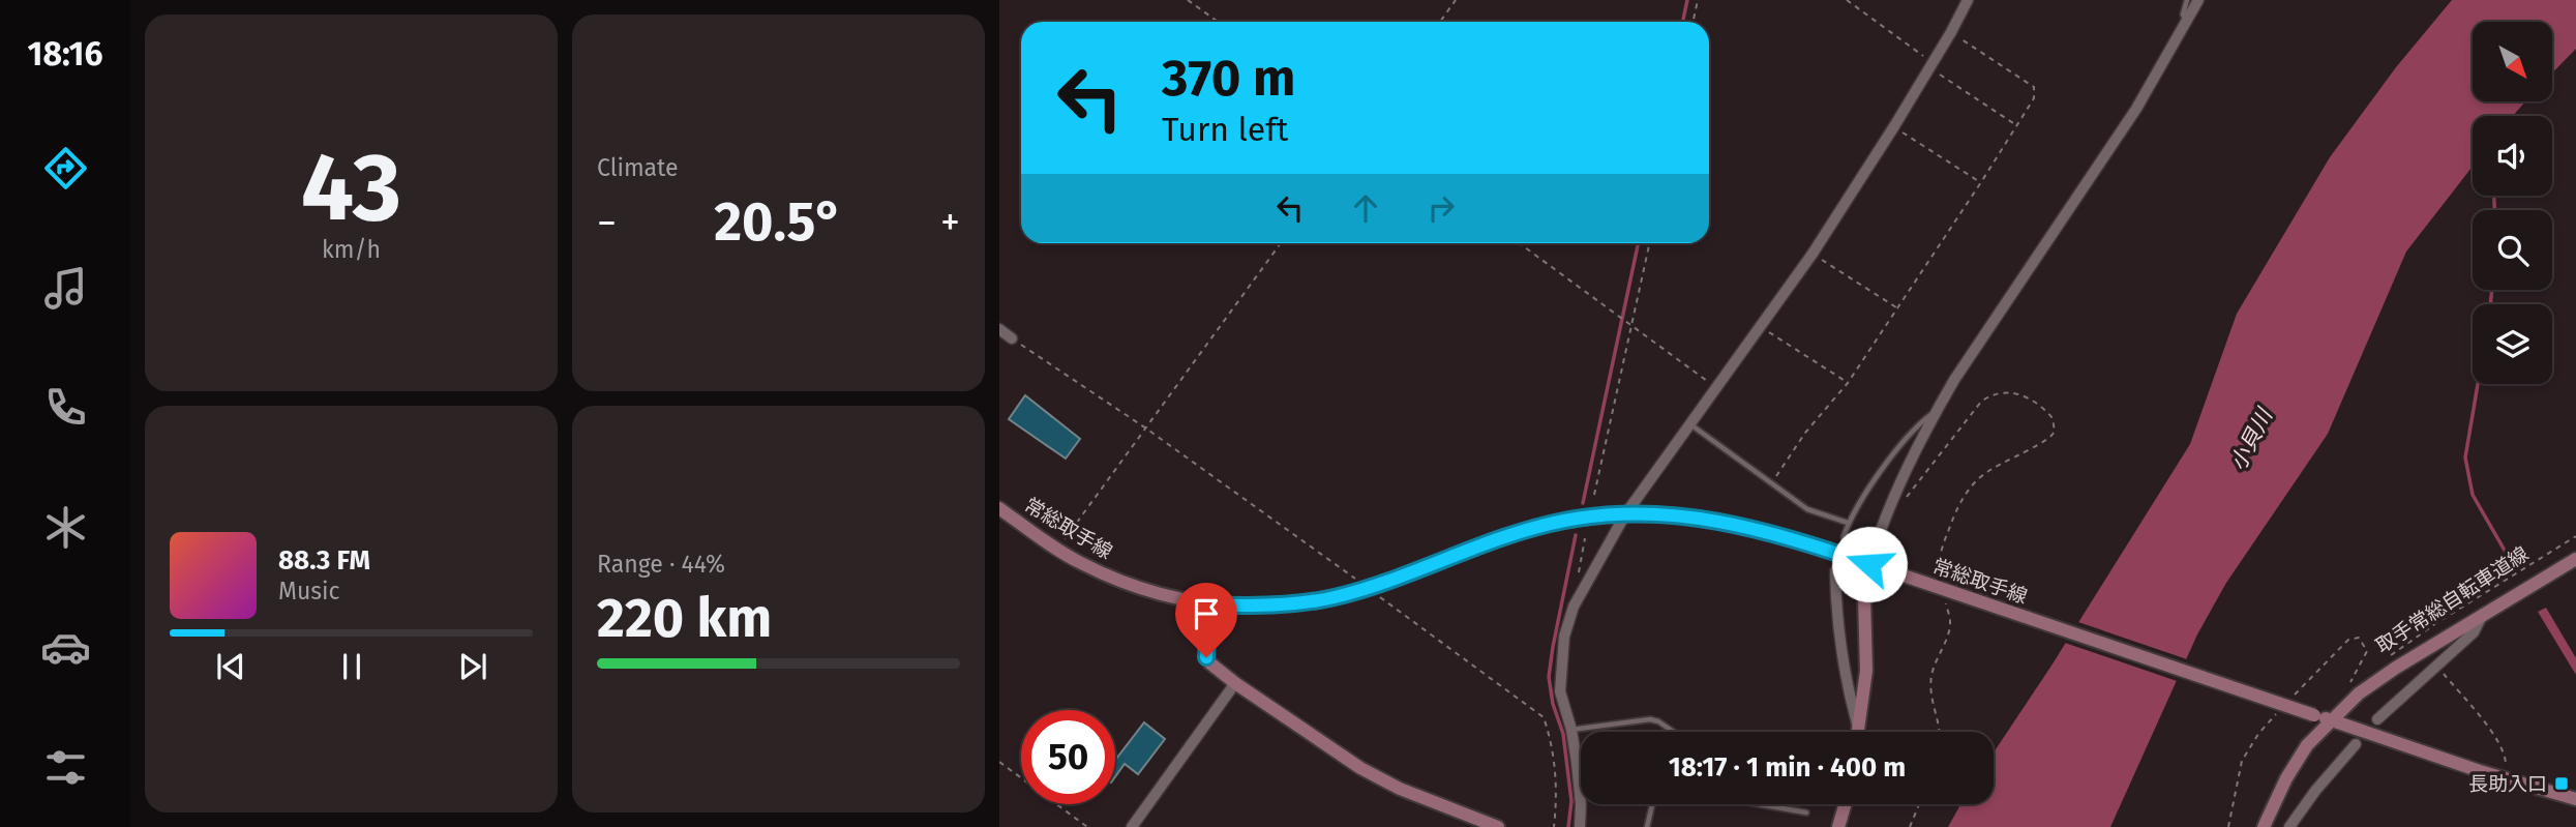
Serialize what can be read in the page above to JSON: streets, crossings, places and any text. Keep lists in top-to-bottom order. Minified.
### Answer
{"streets":{"main road":["常総取手線"],"path":["取手常総自転車道線"]},"water":["小貝川"],"places":{"transit":["長助入口"]},"north":"bottom right","page":{"tabs":"18:16","tile":[["43","km/h"],"Climate",["Range · 44%","220 km"]],"turn":["370 m","Turn left"],"heat":["−","20.5°","+"],"song":["88.3 FM","Music"],"limit":"50","trip":"18:17 · 1 min · 400 m"}}
